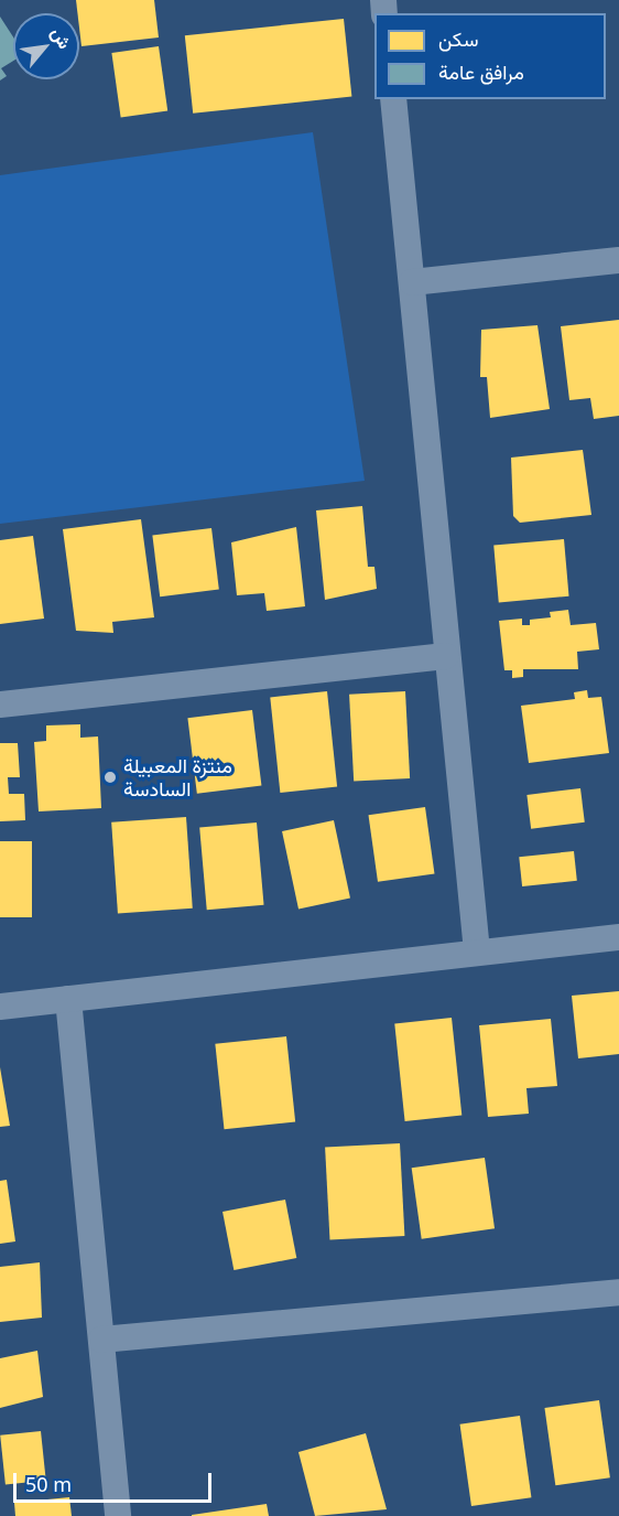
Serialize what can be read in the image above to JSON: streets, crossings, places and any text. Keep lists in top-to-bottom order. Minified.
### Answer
{"places":["منتزة المعبيلة السادسة"],"legend":["سكن","مرافق عامة"],"scale_bar":"50 m","north":"top right"}
